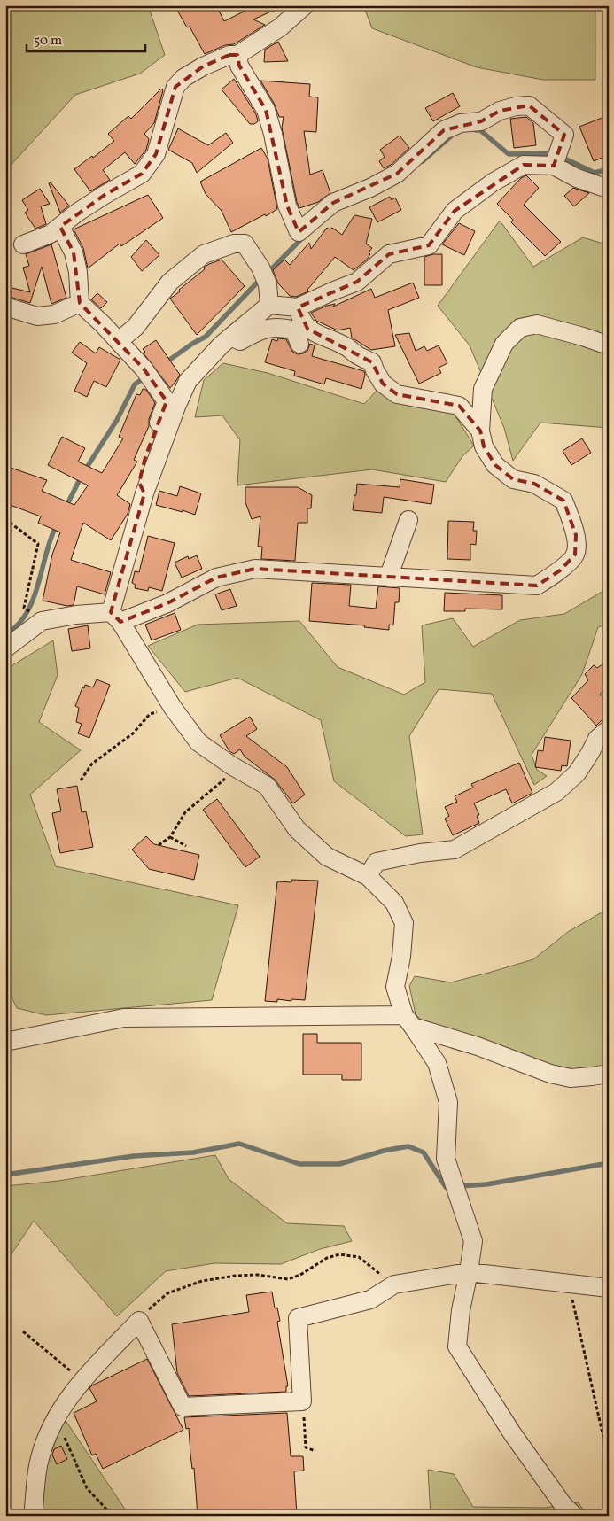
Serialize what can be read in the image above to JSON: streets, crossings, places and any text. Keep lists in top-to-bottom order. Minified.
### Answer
{"scale_bar":"50 m"}
